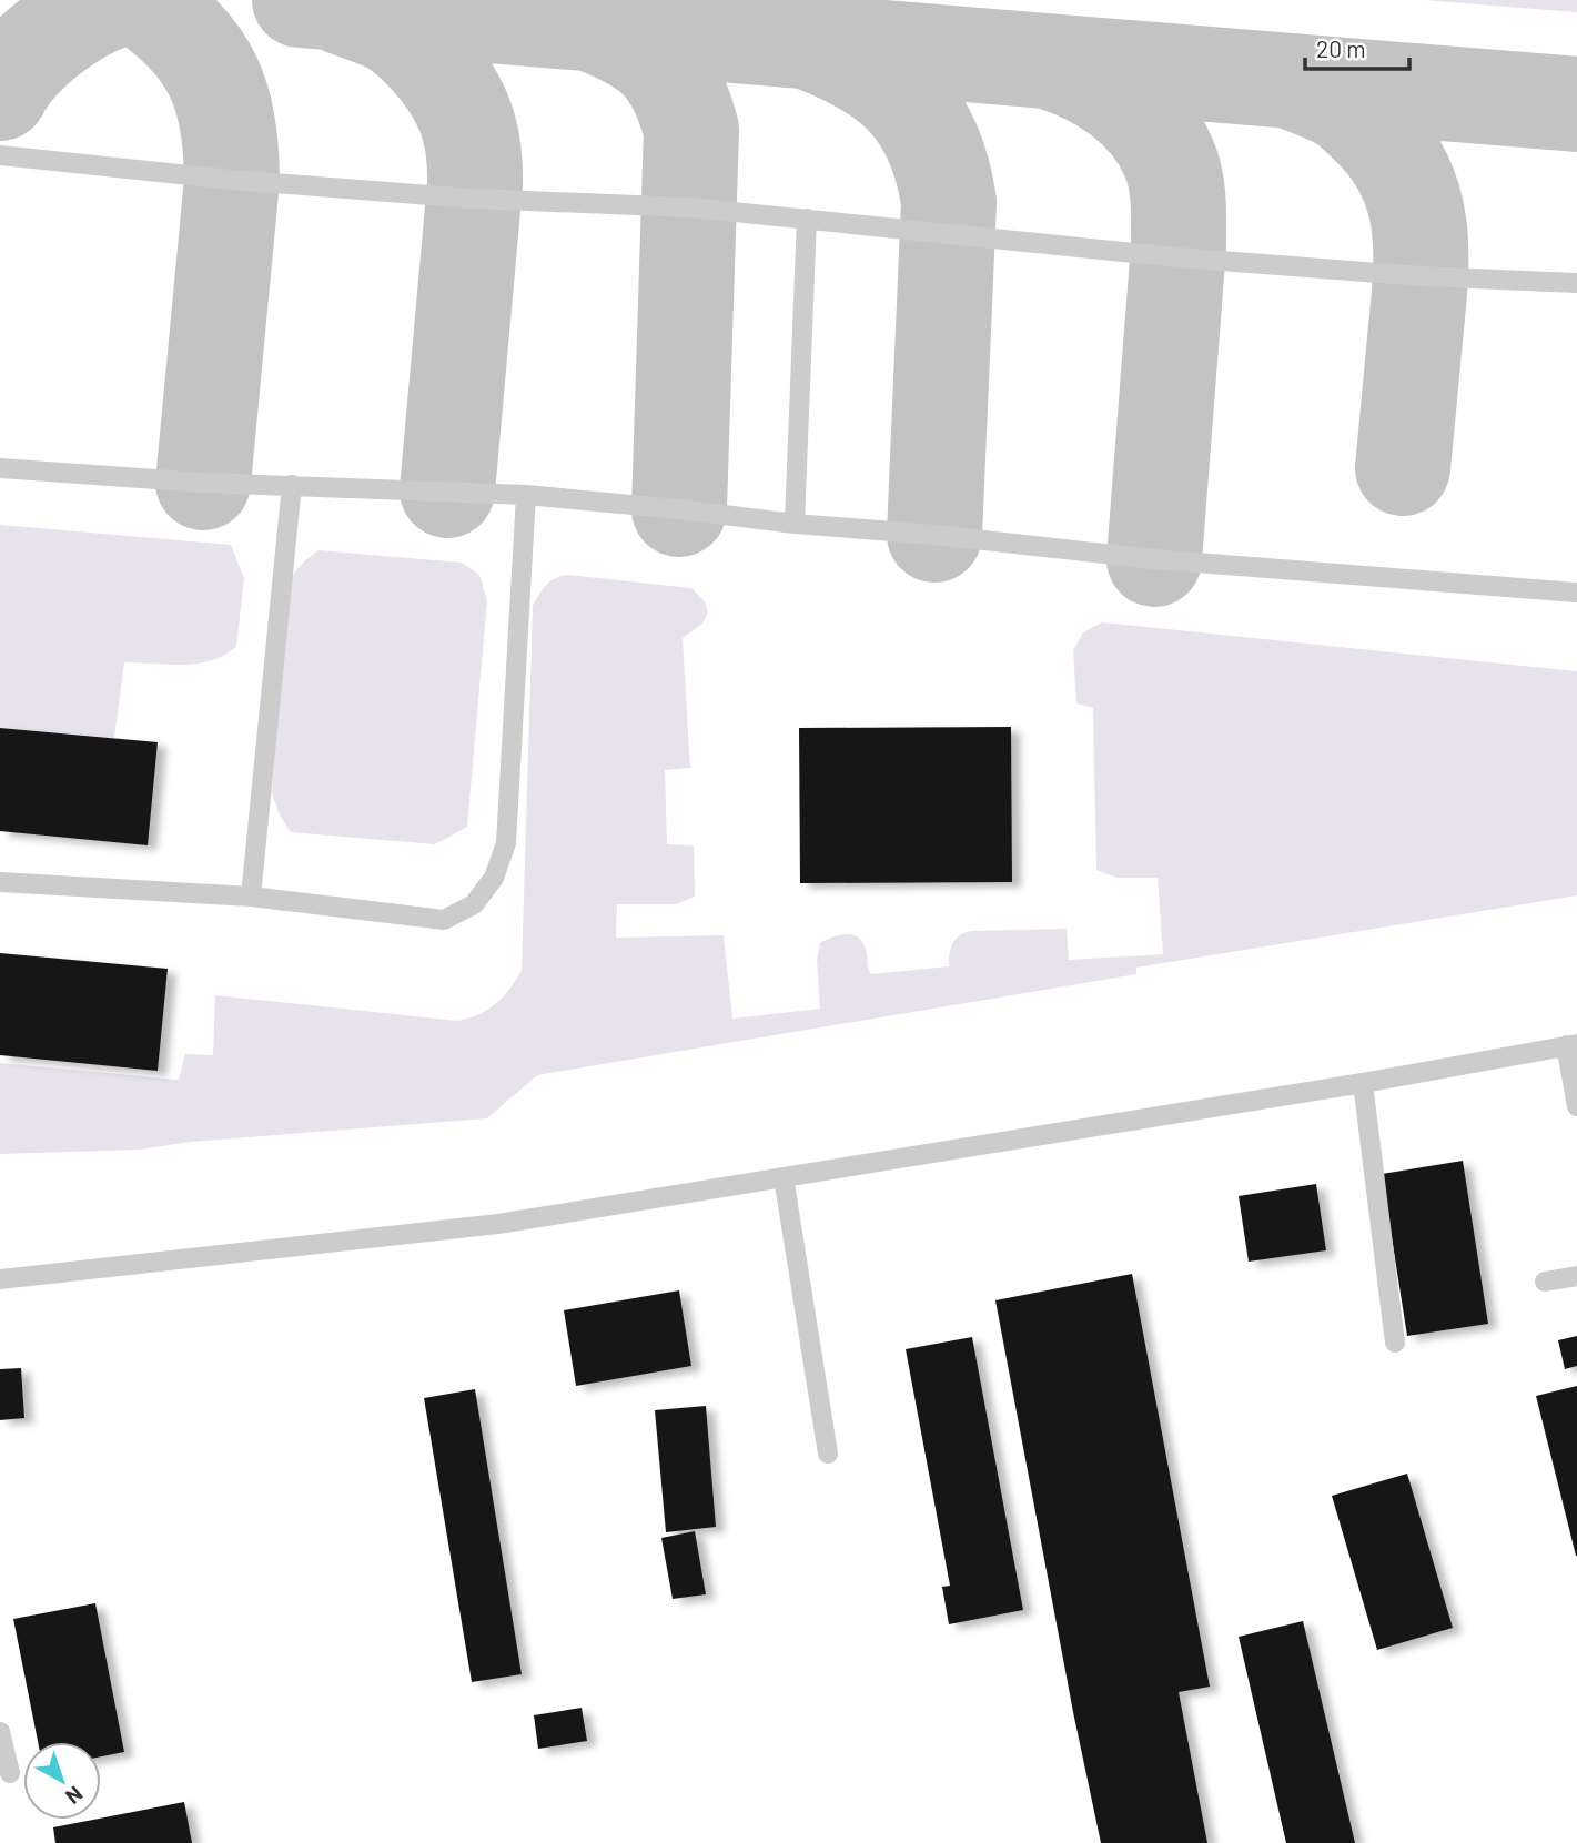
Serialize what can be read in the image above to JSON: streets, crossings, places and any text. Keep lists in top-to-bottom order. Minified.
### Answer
{"scale_bar":"20 m","north":"bottom right"}
